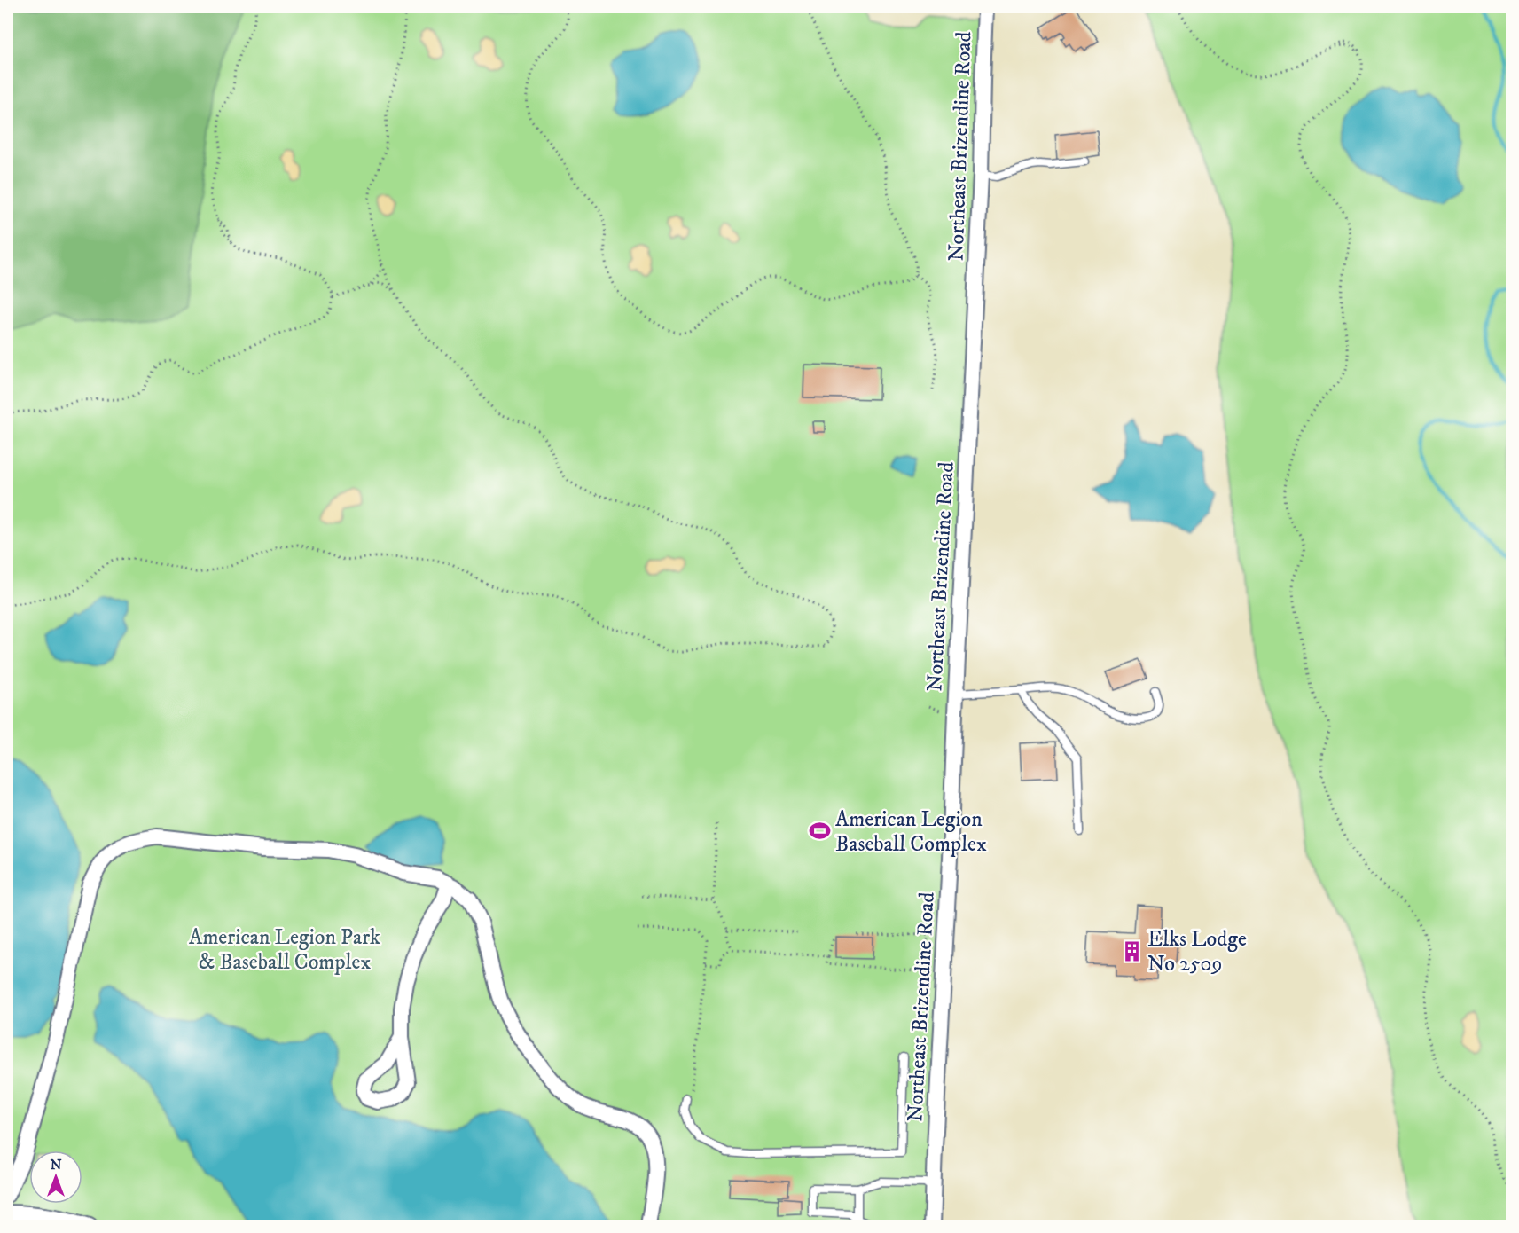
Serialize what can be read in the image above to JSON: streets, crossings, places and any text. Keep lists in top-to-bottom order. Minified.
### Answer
{"streets":{"street":["Northeast Brizendine Road"]},"parks":["American Legion Park & Baseball Complex"],"places":{"sports":["American Legion Baseball Complex"],"building":["Elks Lodge No 2509"]},"north":"top"}
